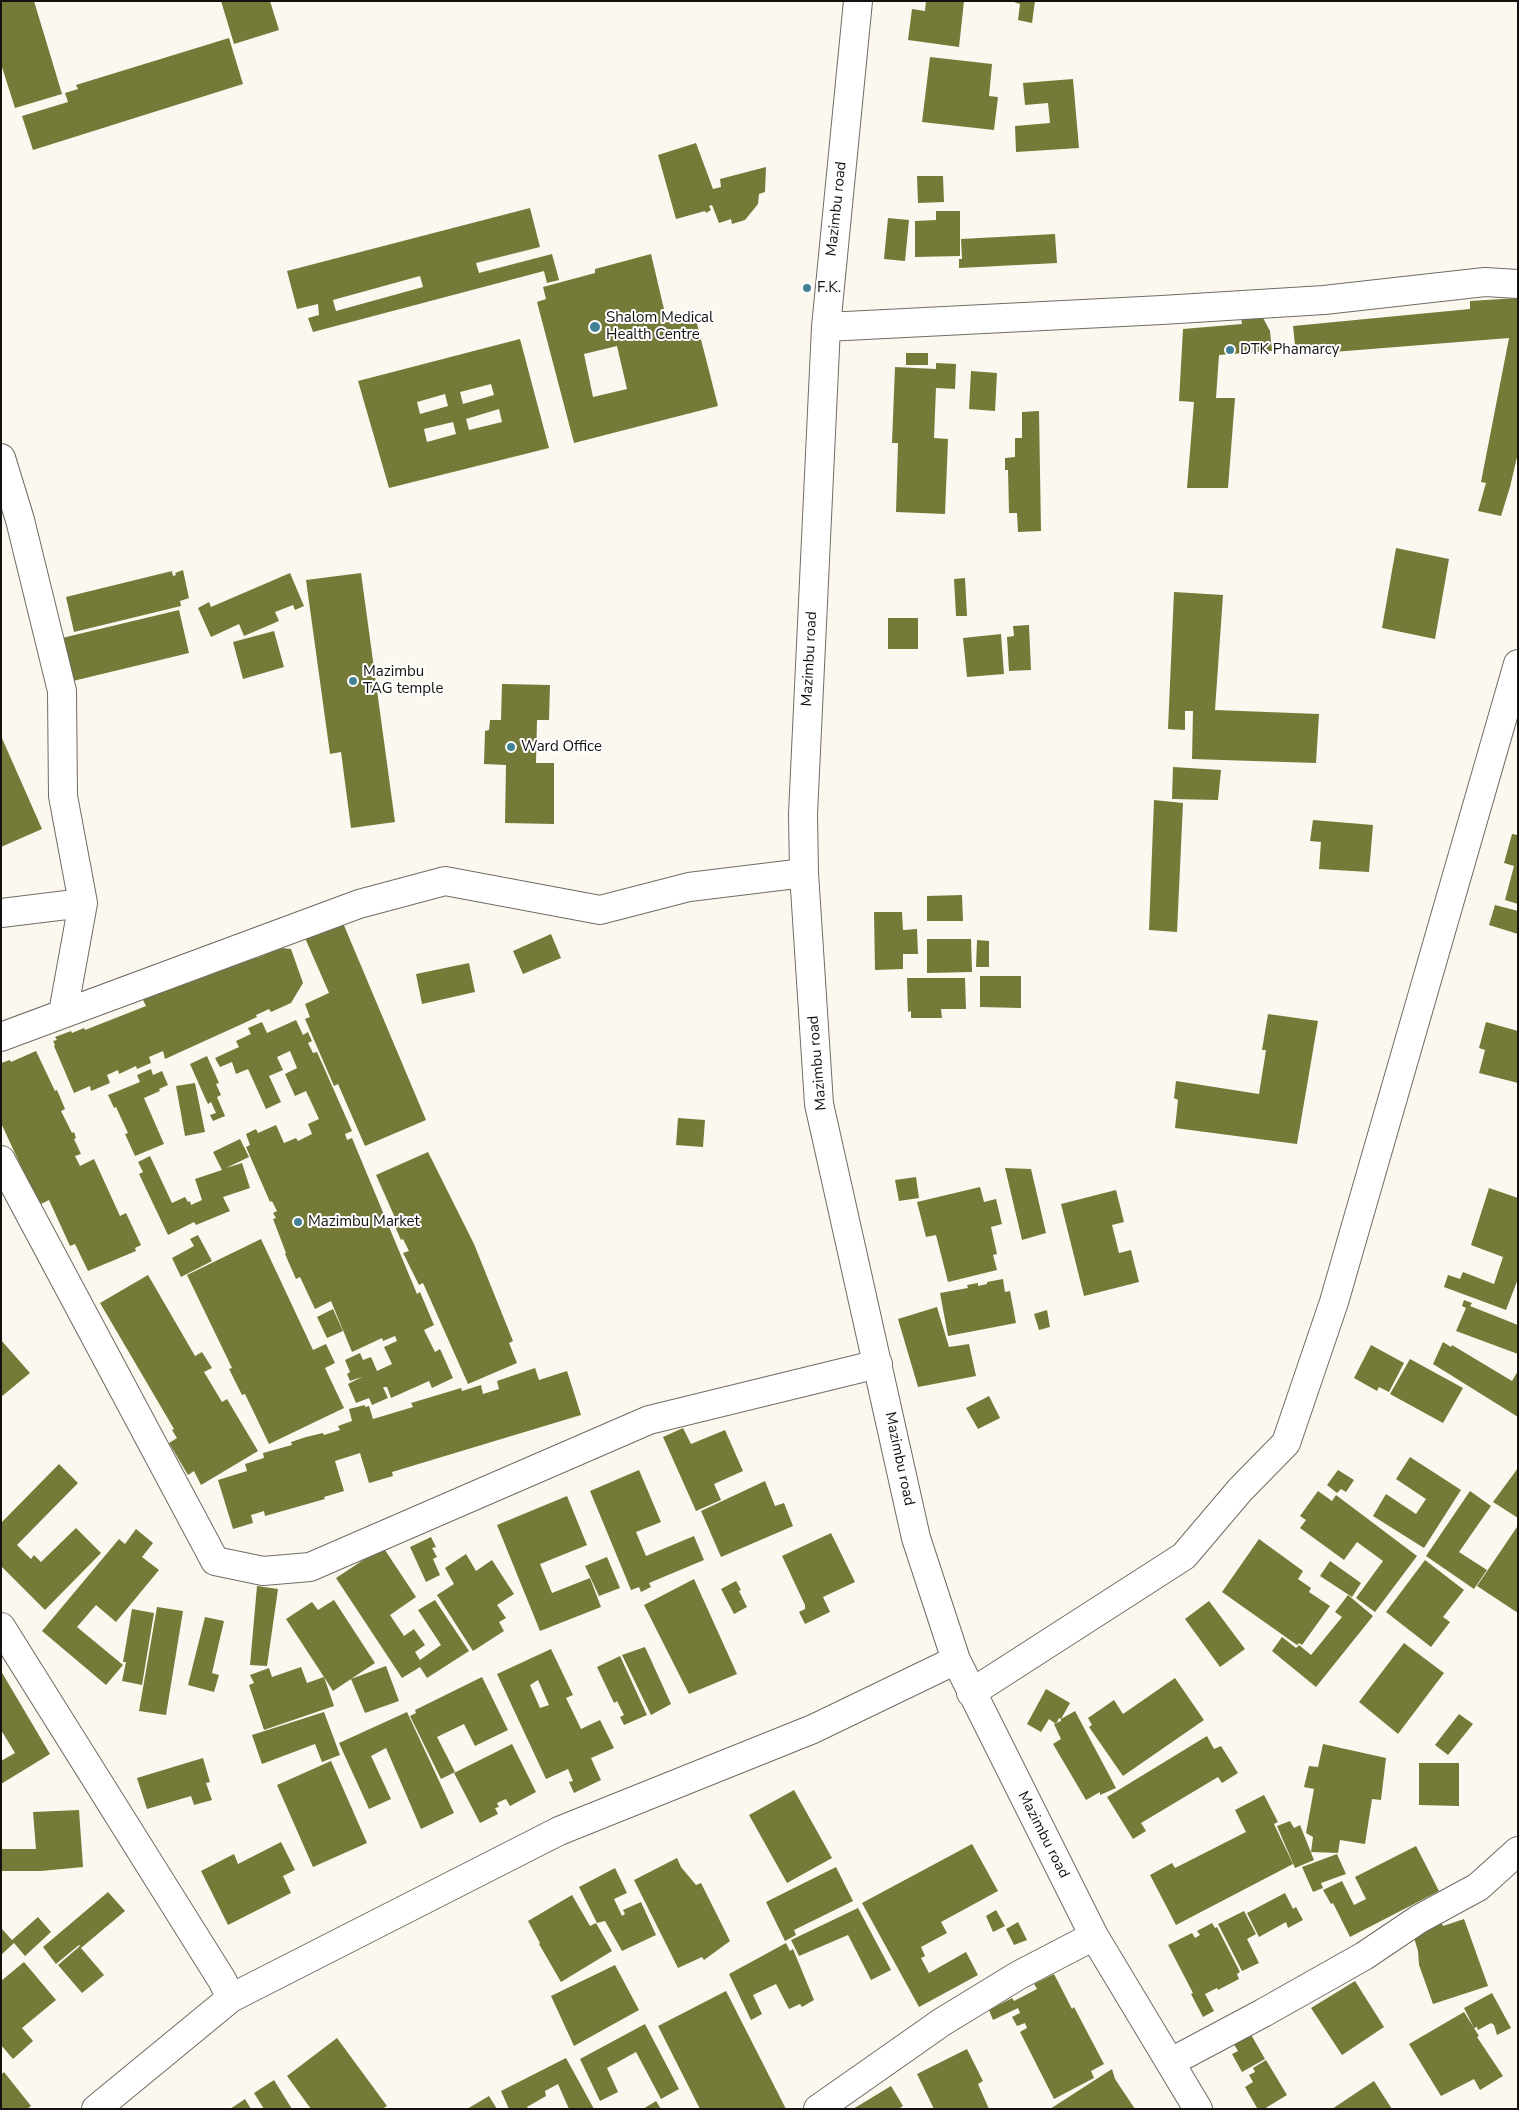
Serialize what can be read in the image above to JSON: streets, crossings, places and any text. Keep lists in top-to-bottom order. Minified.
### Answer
{"streets":{"street":["Mazimbu road"]},"places":["F.K.","Shalom Medical Health Centre","DTK Phamarcy","Mazimbu TAG temple","Ward Office","Mazimbu Market"]}
